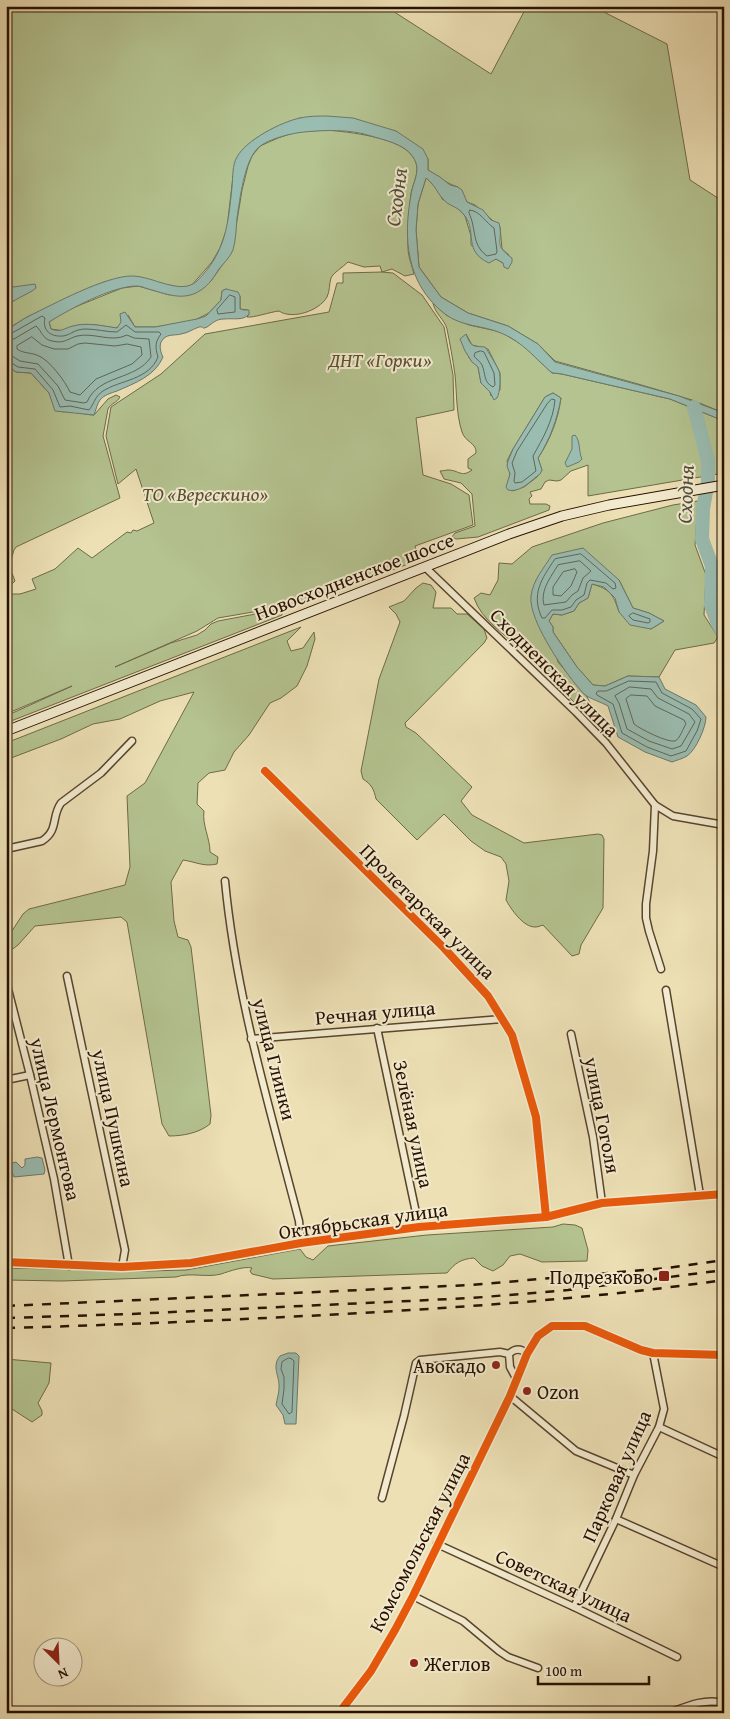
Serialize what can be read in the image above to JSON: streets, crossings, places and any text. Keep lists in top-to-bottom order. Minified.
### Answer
{"streets":{"main road":["Новосходненское шоссе"],"street":["Сходненская улица","Пролетарская улица","Речная улица","улица Глинки","улица Гоголя","улица Пушкина","улица Лермонтова","Зелёная улица","Октябрьская улица","Парковая улица","Комсомольская улица","Советская улица"]},"crossings":[["Новосходненское шоссе","Сходненская улица"],["Пролетарская улица","Речная улица"],["Пролетарская улица","Октябрьская улица"],["Речная улица","улица Глинки"],["Речная улица","Зелёная улица"],["улица Глинки","Октябрьская улица"],["улица Гоголя","Октябрьская улица"],["улица Пушкина","Октябрьская улица"],["улица Лермонтова","Октябрьская улица"],["Зелёная улица","Октябрьская улица"],["Парковая улица","Комсомольская улица"],["Парковая улица","Советская улица"],["Комсомольская улица","Советская улица"]],"water":["Сходня"],"parks":["ДНТ «Горки»","ТО «Верескино»"],"places":{"transit":["Подрезково"],"other":["Авокадо","Ozon","Жеглов"]},"scale_bar":"100 m","north":"bottom right"}
